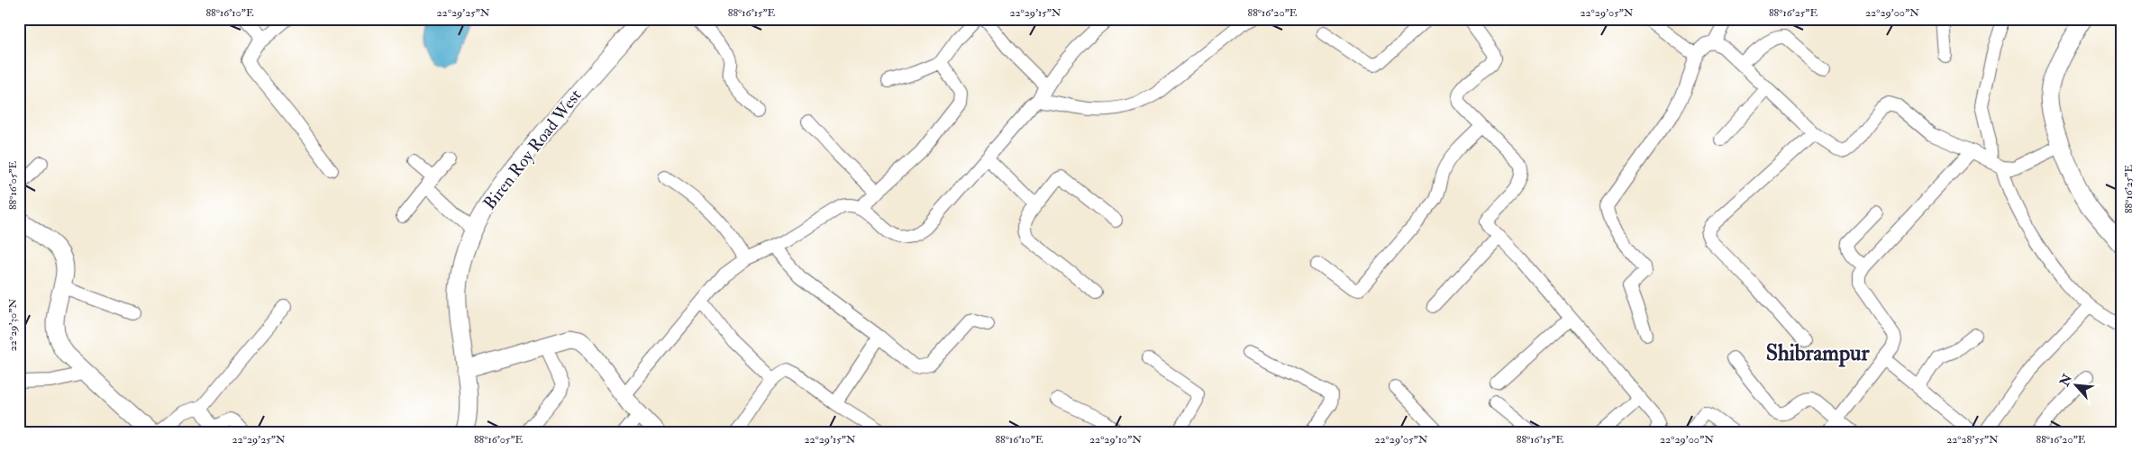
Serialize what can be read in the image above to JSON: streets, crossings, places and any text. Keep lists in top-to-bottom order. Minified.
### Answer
{"streets":{"street":["Biren Roy Road West"]},"districts":["Shibrampur"],"north":"top left","coordinates":["88°16'10\"E","22°29'25\"N","88°16'15\"E","22°29'15\"N","88°16'20\"E","22°29'05\"N","88°16'25\"E","22°29'00\"N","88°16'05\"E","22°29'30\"N","22°29'10\"N","22°28'55\"N"]}
